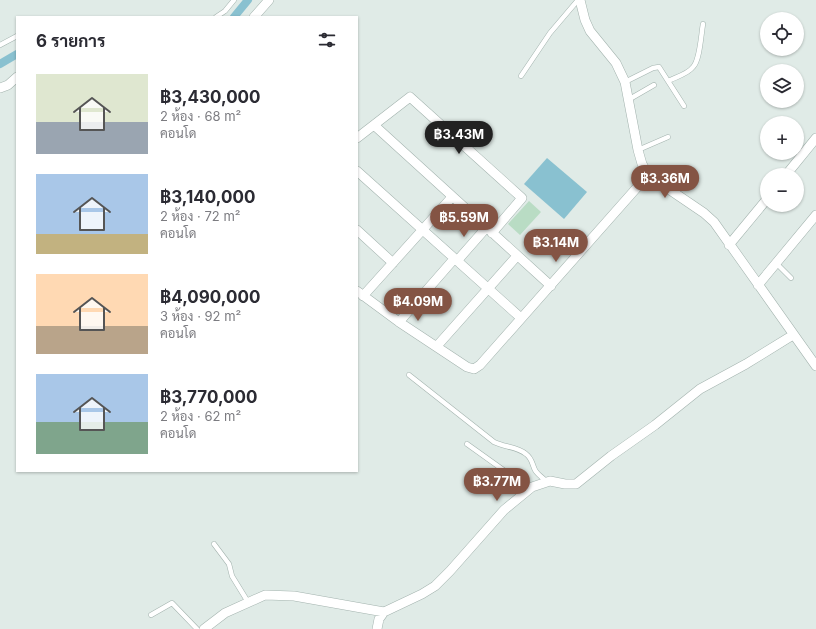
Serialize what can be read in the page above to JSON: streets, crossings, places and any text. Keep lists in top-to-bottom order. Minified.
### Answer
{"page":{"map_buttons":["+","−"],"heading":"6 รายการ","list":[{"name":"฿3,430,000","note":"2 ห้อง · 68 m² · คอนโด"},{"name":"฿3,140,000","note":"2 ห้อง · 72 m² · คอนโด"},{"name":"฿4,090,000","note":"3 ห้อง · 92 m² · คอนโด"},{"name":"฿3,770,000","note":"2 ห้อง · 62 m² · คอนโด"}],"price":["฿3.43M","฿3.36M","฿5.59M","฿3.14M","฿4.09M","฿3.77M"]}}
